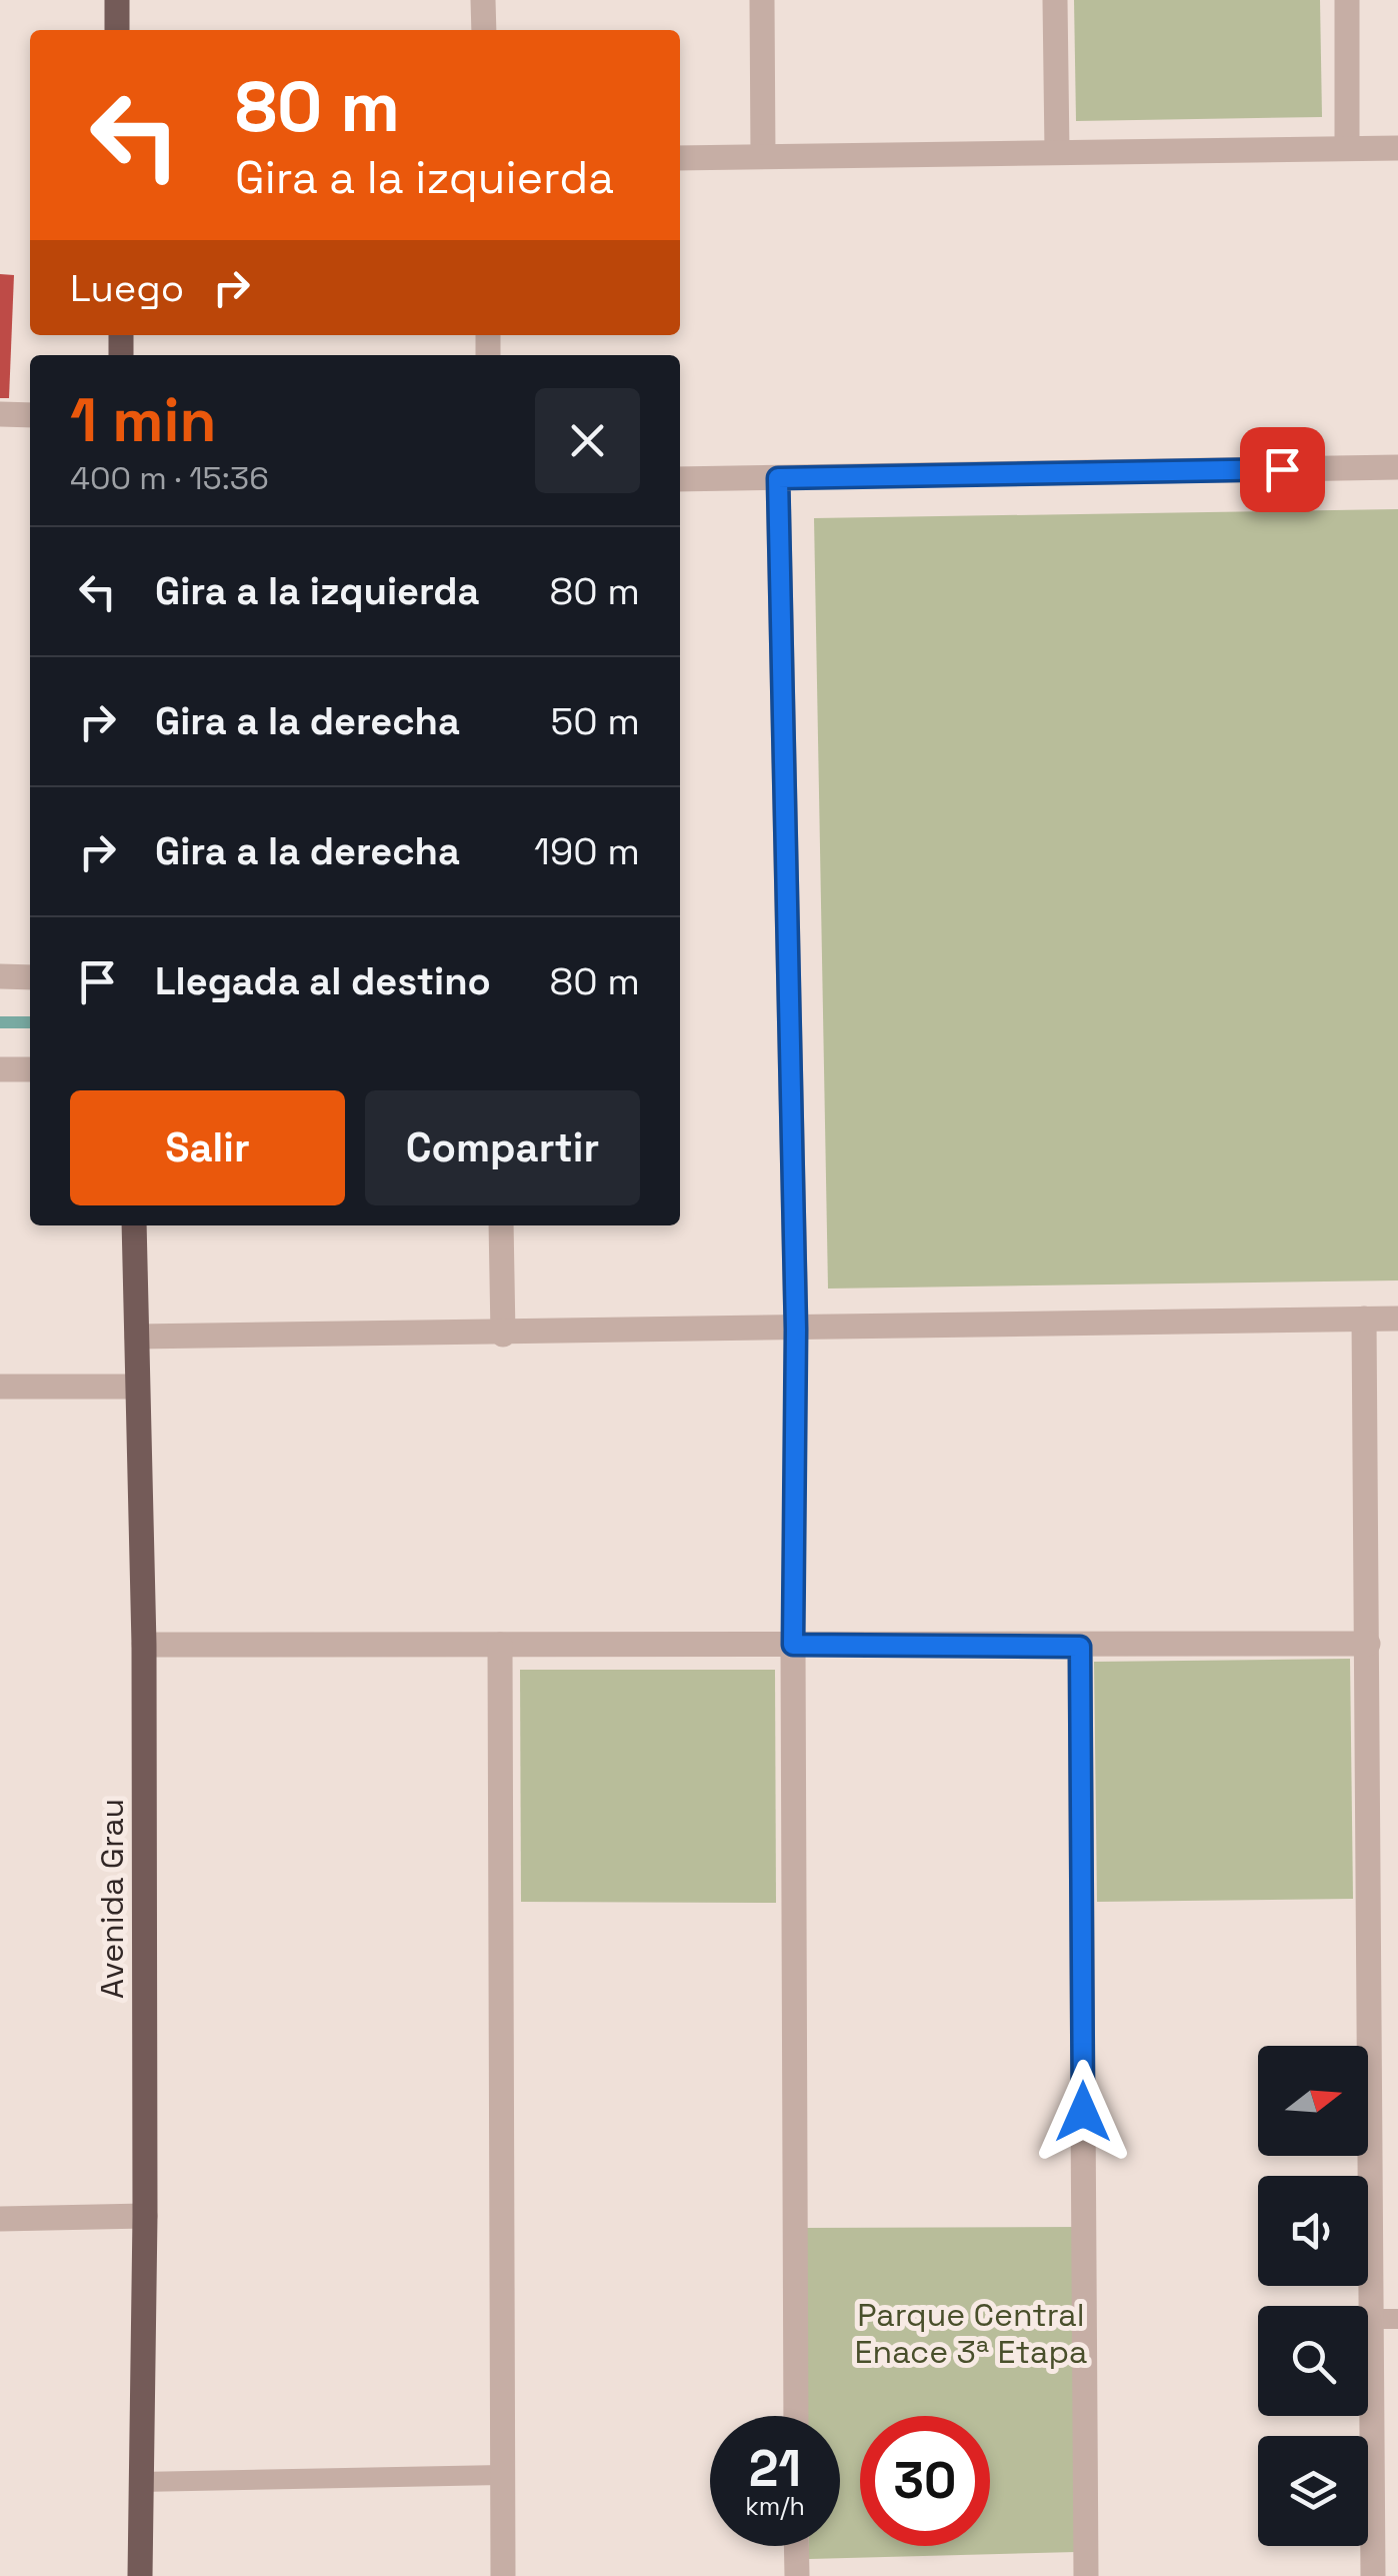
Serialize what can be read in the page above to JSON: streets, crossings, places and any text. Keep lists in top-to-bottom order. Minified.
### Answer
{"streets":{"main road":["Avenida Grau"]},"parks":["Parque Central Enace 3ª Etapa"],"north":"right","page":{"turn":["80 m","Gira a la izquierda"],"then":"Luego","heading":["1 min","400 m · 15:36"],"list":[{"name":"Gira a la izquierda","value":"80 m"},{"name":"Gira a la derecha","value":"50 m"},{"name":"Gira a la derecha","value":"190 m"},{"name":"Llegada al destino","value":"80 m"}],"buttons":["Salir","Compartir"],"speed":"21 km/h","limit":"30"}}
